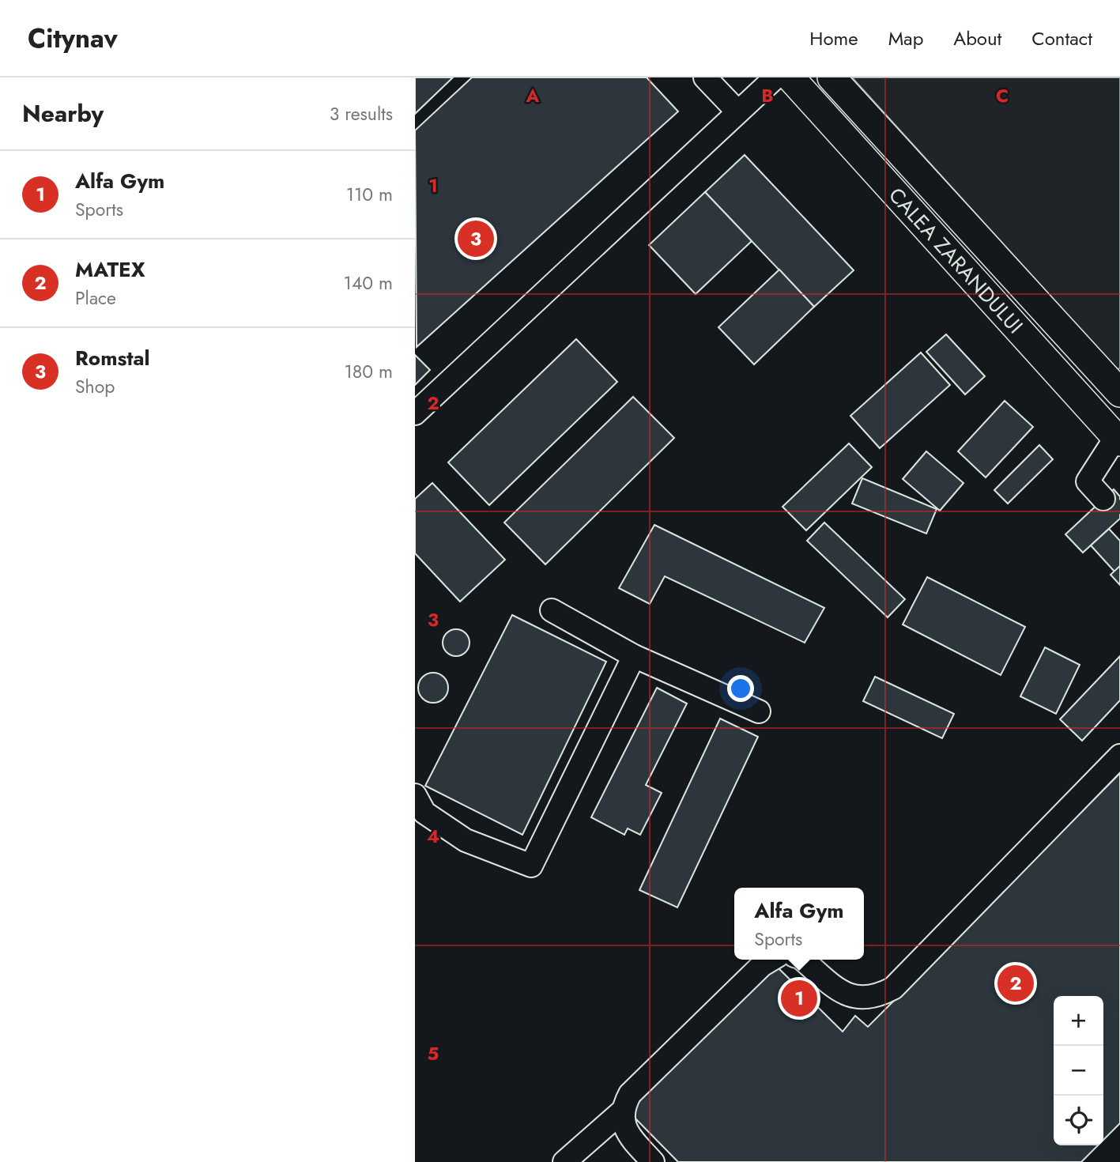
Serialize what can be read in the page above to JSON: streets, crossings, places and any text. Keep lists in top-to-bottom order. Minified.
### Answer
{"streets":{"main road":["CALEA ZARANDULUI"]},"page":{"header":"Citynav","nav":["Home","Map","About","Contact"],"heading":["Nearby","3 results"],"list":[{"mark":"1","name":"Alfa Gym","note":"Sports","value":"110 m"},{"mark":"2","name":"MATEX","note":"Place","value":"140 m"},{"mark":"3","name":"Romstal","note":"Shop","value":"180 m"}],"pins":["3","2","1"],"popup":["Alfa Gym","Sports"],"map_buttons":["+","−"]},"grid":{"columns":["A","B","C"],"rows":["1","2","3","4","5"]}}
